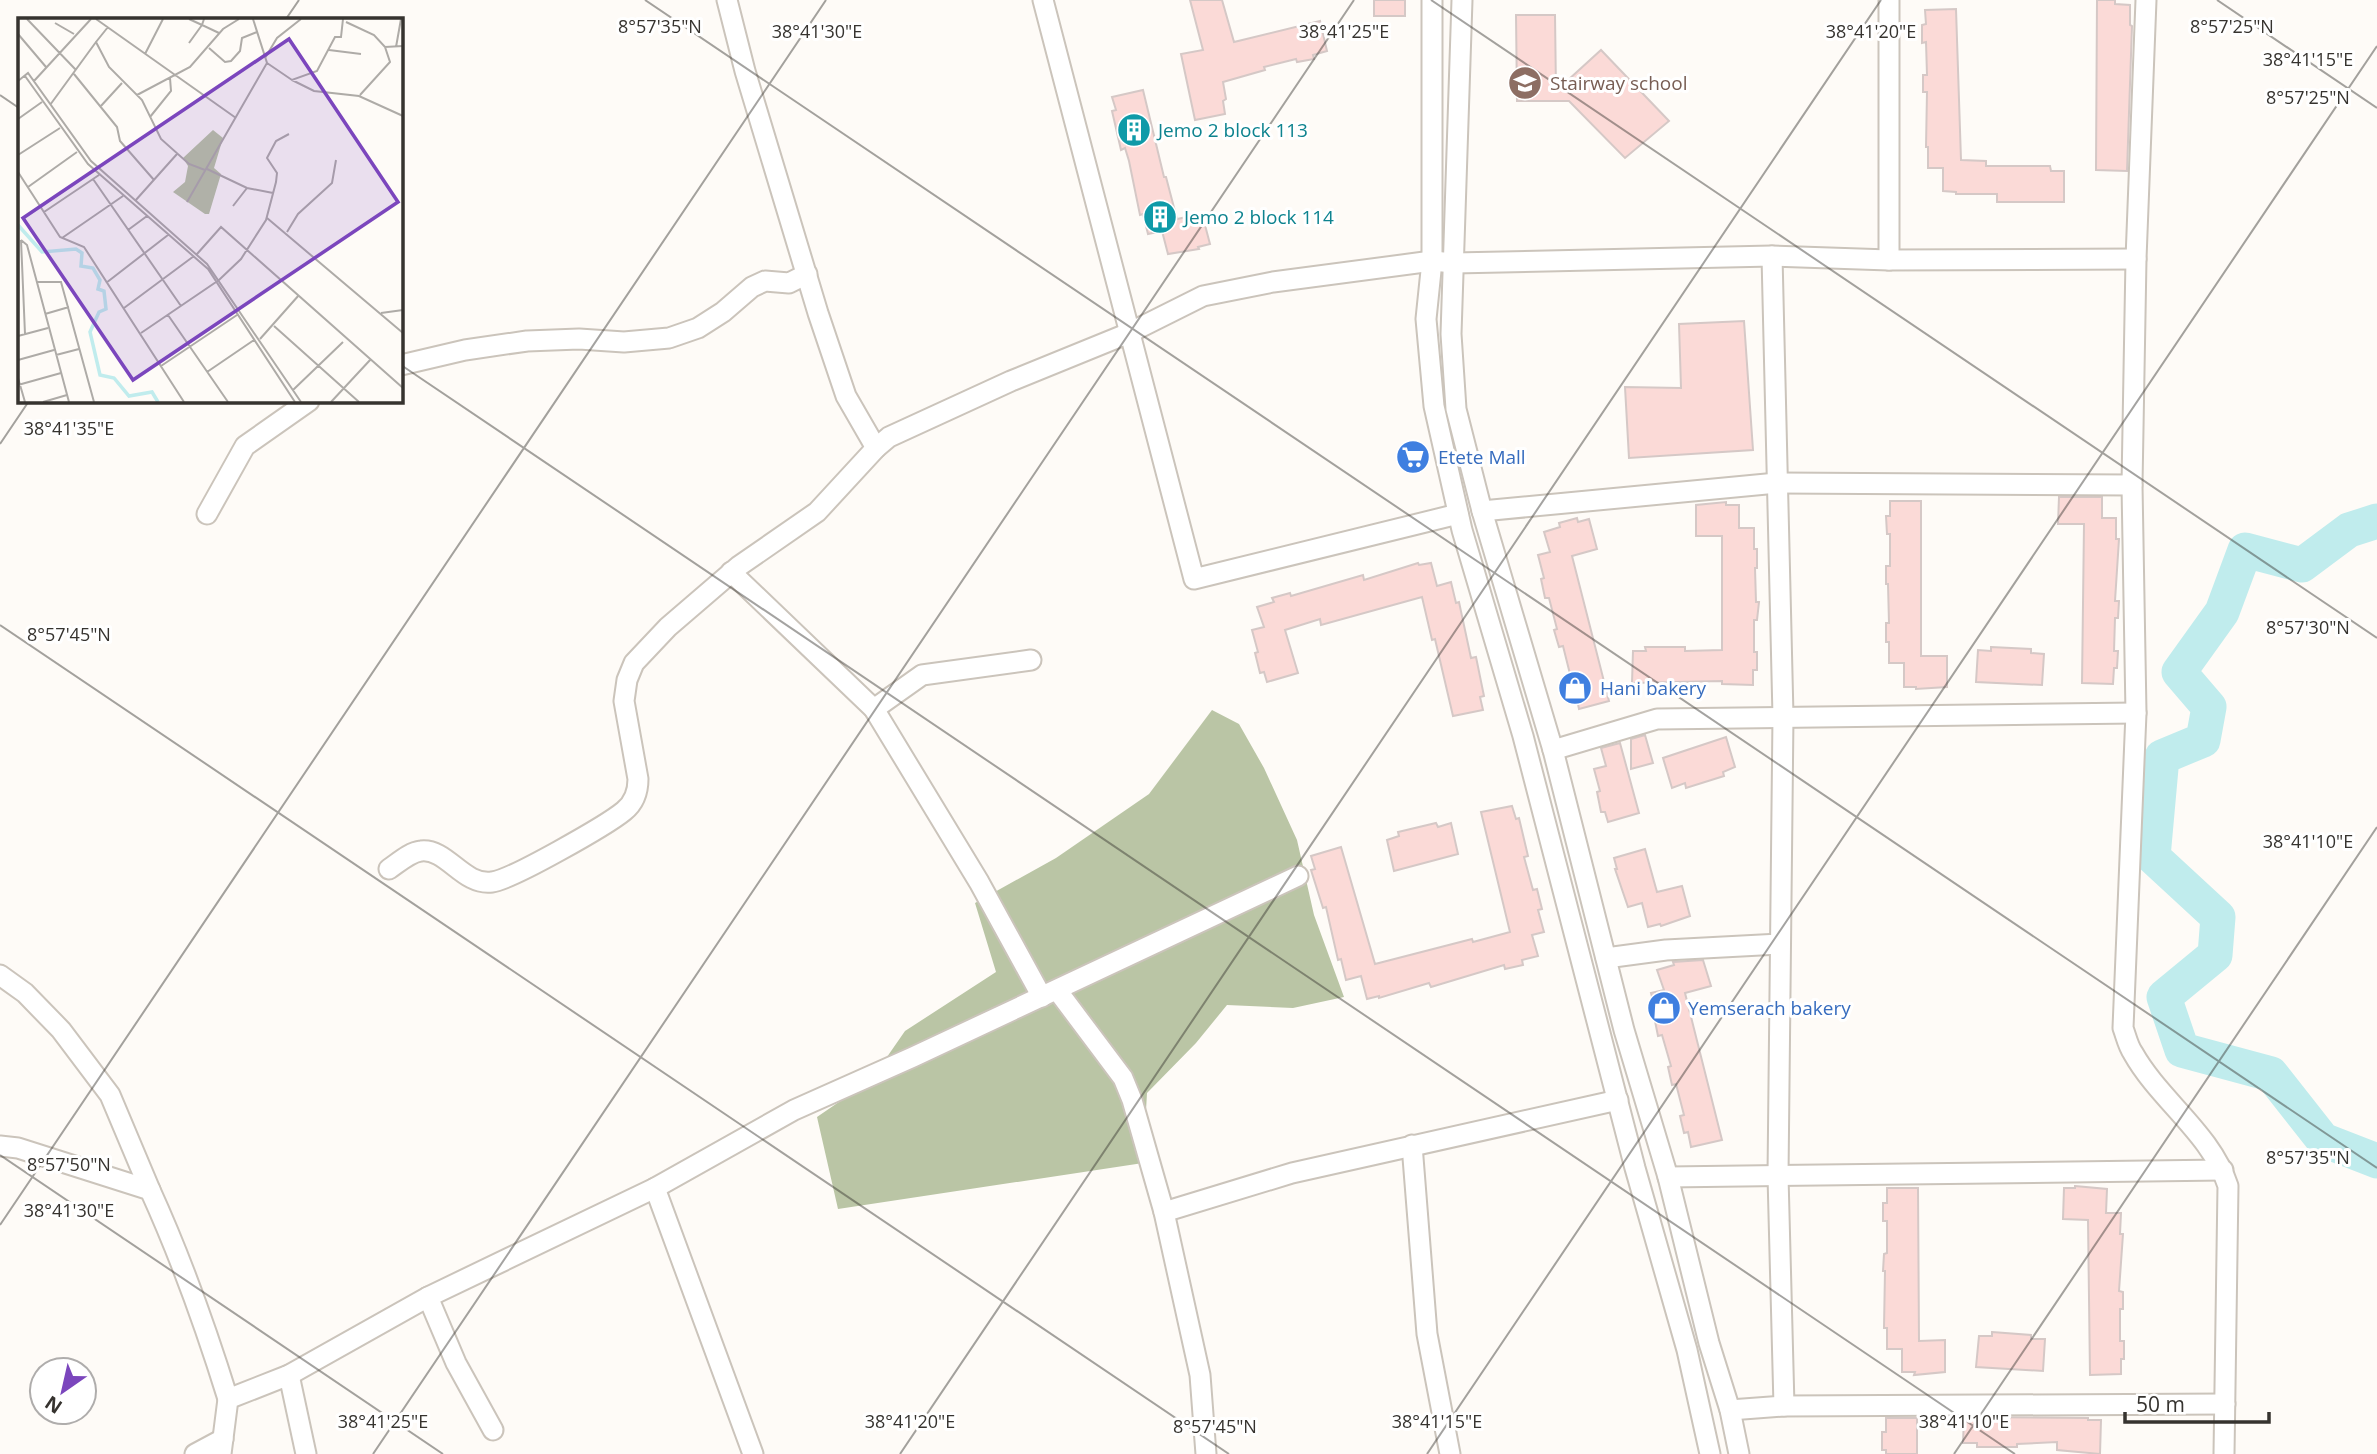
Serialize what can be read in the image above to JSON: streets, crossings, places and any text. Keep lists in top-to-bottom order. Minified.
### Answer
{"places":{"school or university":["Stairway school"],"building":["Jemo 2 block 113","Jemo 2 block 114"],"supermarket":["Etete Mall"],"shop":["Hani bakery","Yemserach bakery"]},"scale_bar":"50 m","north":"bottom left","coordinates":["8°57'35\"N","8°57'25\"N","38°41'25\"E","38°41'30\"E","38°41'20\"E","38°41'15\"E","38°41'35\"E","8°57'30\"N","8°57'45\"N","38°41'10\"E","8°57'50\"N"]}
